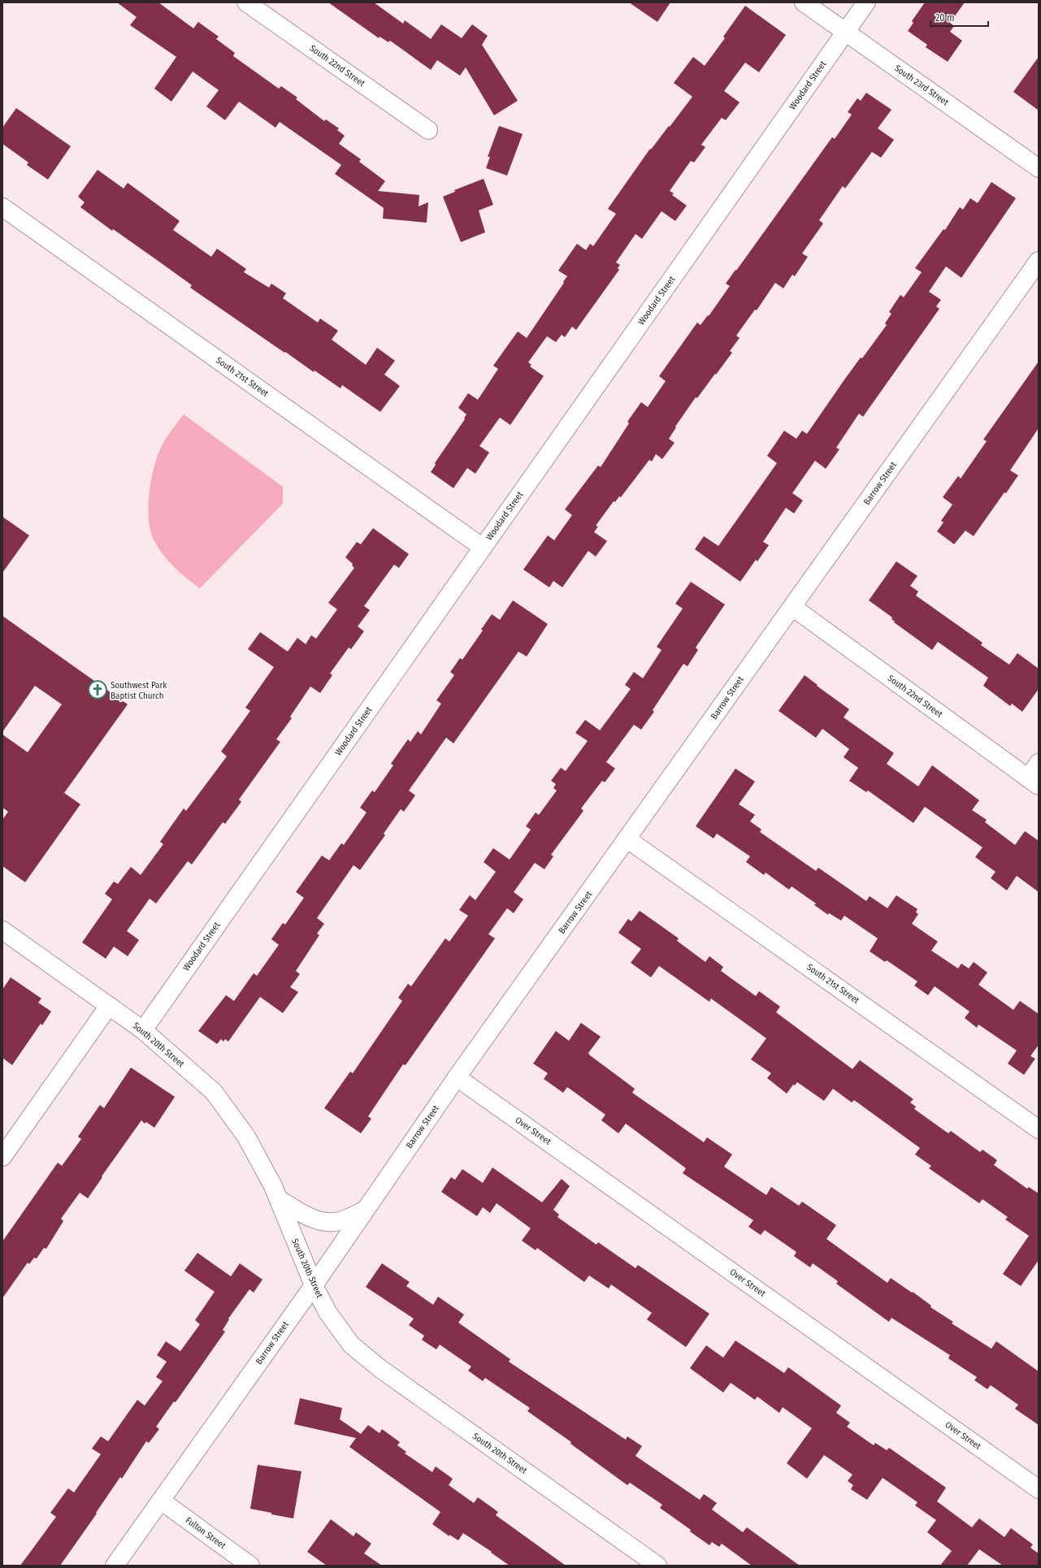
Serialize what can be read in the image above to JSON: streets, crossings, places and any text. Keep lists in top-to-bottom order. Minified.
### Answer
{"streets":{"street":["South 22nd Street","Woodard Street","South 23rd Street","South 21st Street","Barrow Street","South 20th Street","Over Street","Fulton Street"]},"crossings":[["South 22nd Street","Barrow Street"],["Woodard Street","South 23rd Street"],["Woodard Street","South 21st Street"],["Woodard Street","South 20th Street"],["South 21st Street","Barrow Street"],["Barrow Street","South 20th Street"],["Barrow Street","Over Street"],["Barrow Street","Fulton Street"]],"places":{"church":["Southwest Park Baptist Church"]},"scale_bar":"20 m"}
